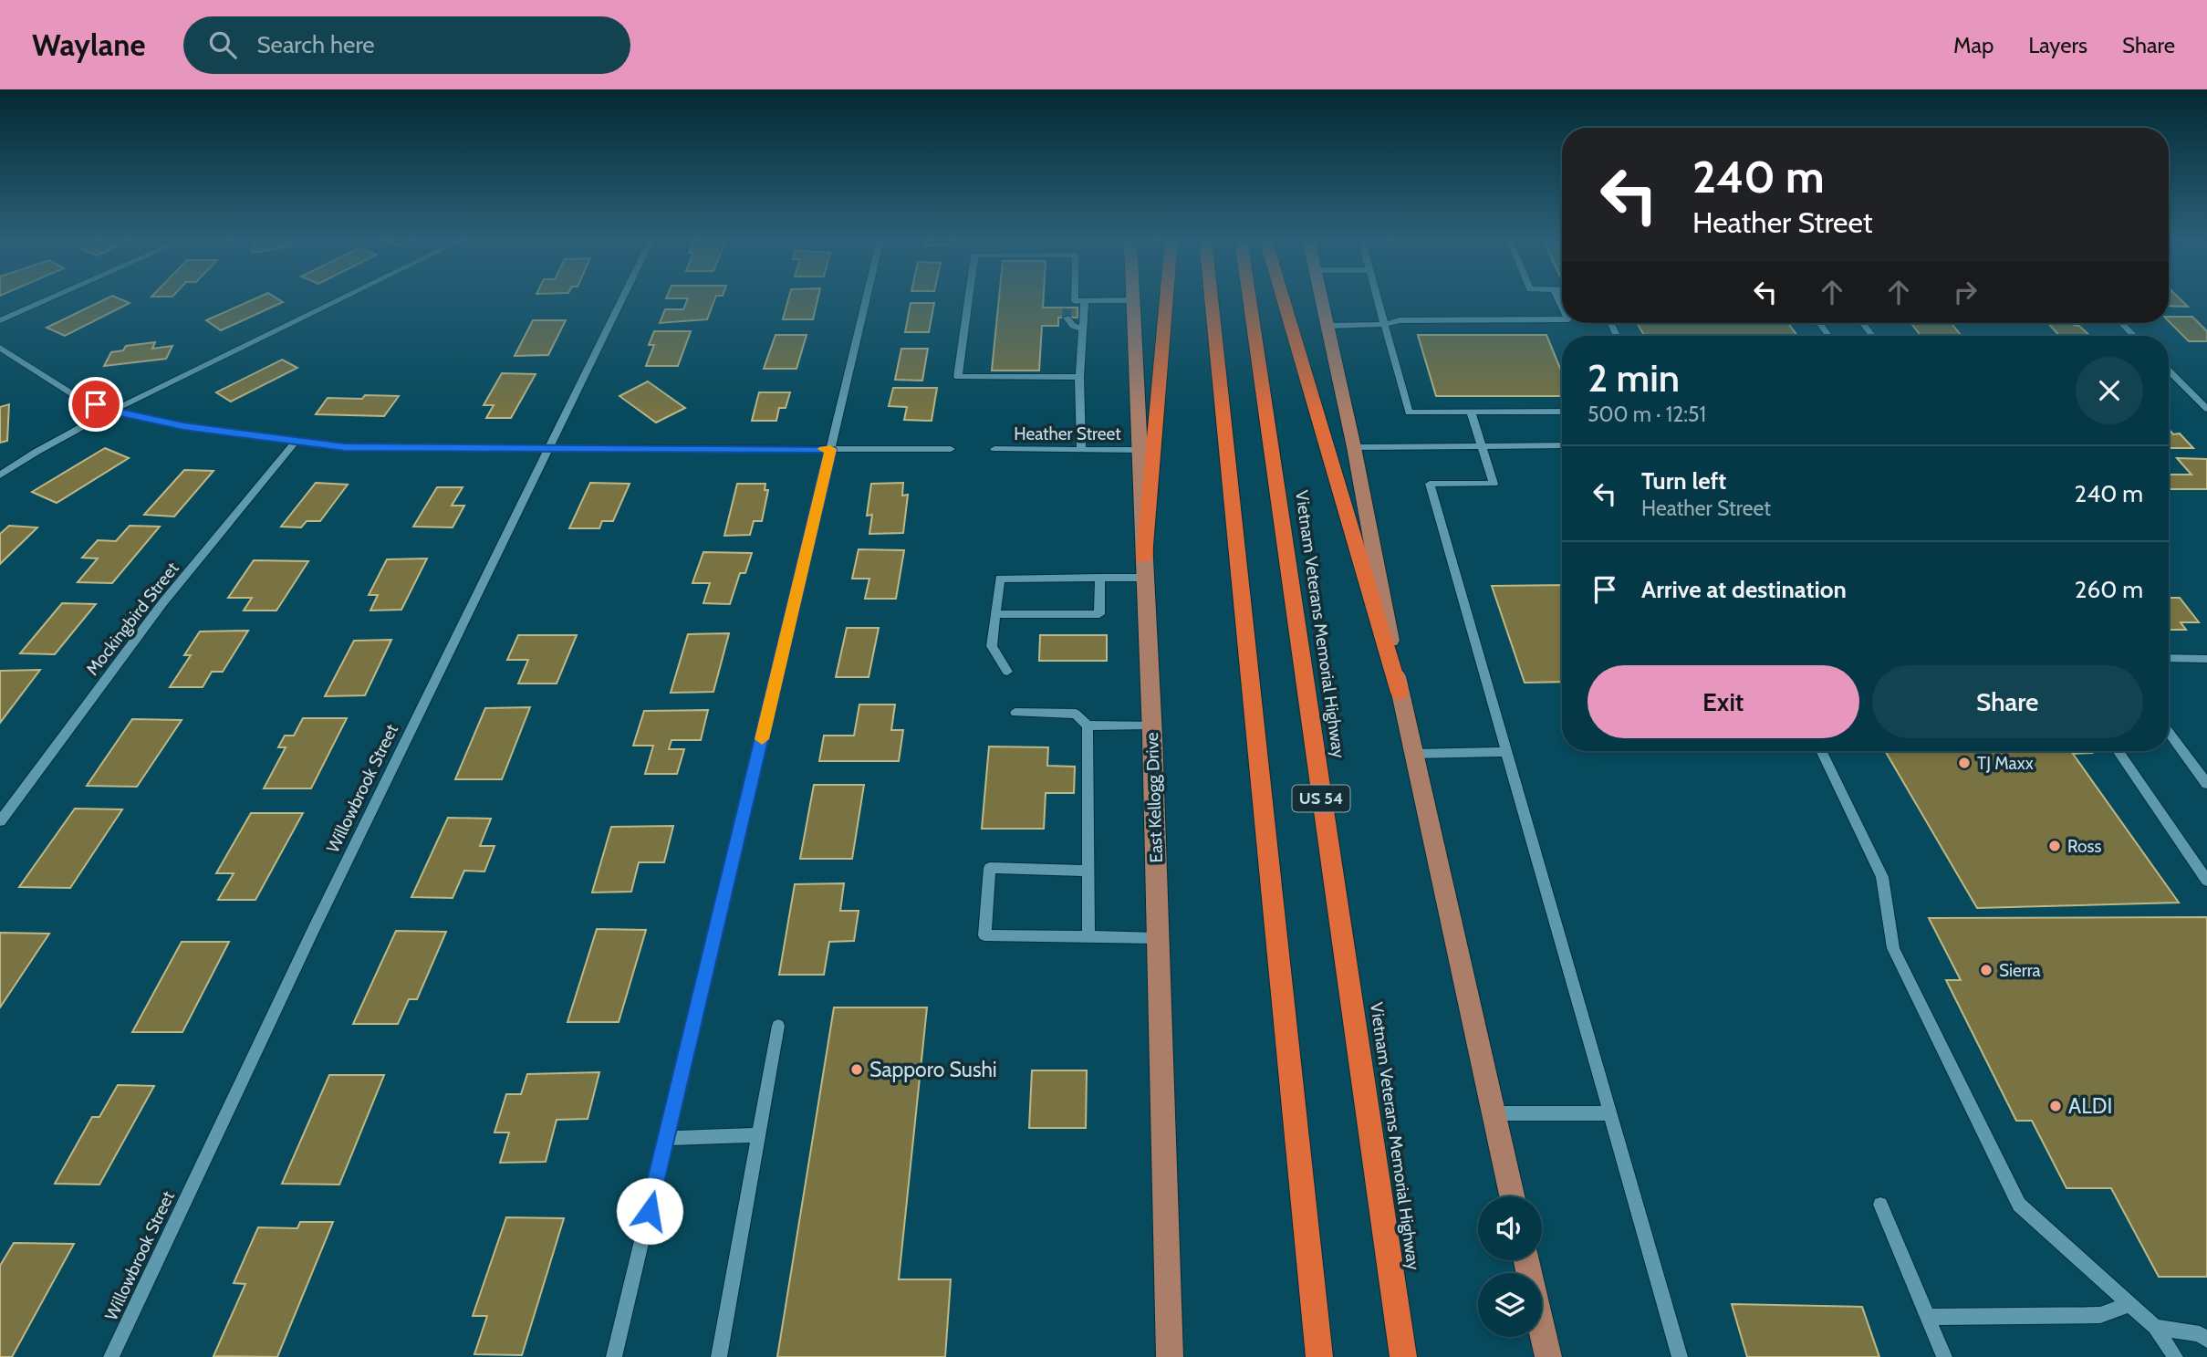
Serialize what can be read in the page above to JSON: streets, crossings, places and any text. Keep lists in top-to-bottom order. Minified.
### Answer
{"streets":{"highway":["Vietnam Veterans Memorial Highway","US 54"],"main road":["East Kellogg Drive"],"street":["Heather Street","Mockingbird Street","Willowbrook Street"]},"crossings":[["Heather Street","East Kellogg Drive"]],"places":["TJ Maxx","Ross","Sierra","Sapporo Sushi","ALDI"],"page":{"header":"Waylane","search":"Search here","nav":["Map","Layers","Share"],"turn":["240 m","Heather Street"],"heading":["2 min","500 m · 12:51"],"list":[{"name":"Turn left","note":"Heather Street","value":"240 m"},{"name":"Arrive at destination","value":"260 m"}],"buttons":["Exit","Share"]}}
